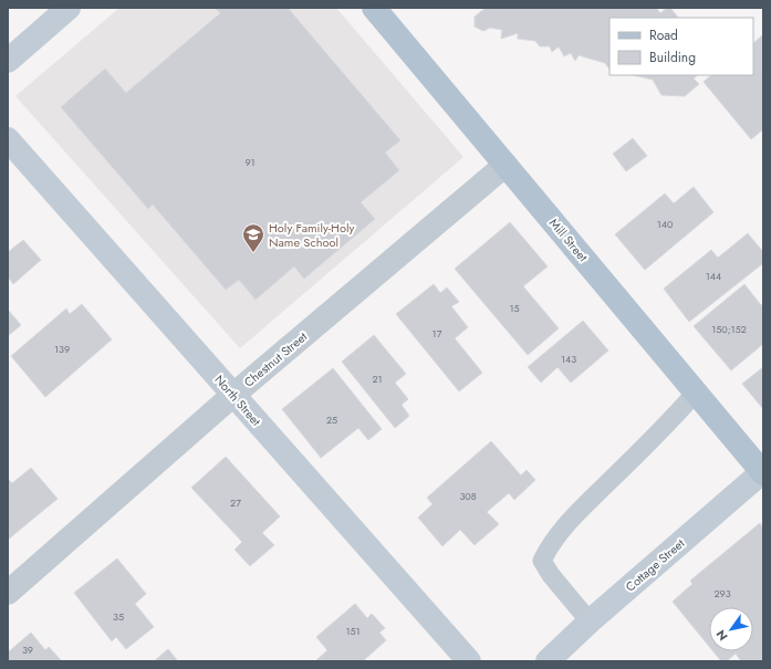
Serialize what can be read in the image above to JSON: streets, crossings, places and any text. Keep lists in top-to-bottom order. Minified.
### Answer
{"streets":{"main road":["Mill Street"],"street":["Chestnut Street","North Street","Cottage Street"]},"crossings":[["Mill Street","Chestnut Street"],["Mill Street","Cottage Street"],["Chestnut Street","North Street"]],"places":{"school or university":["Holy Family-Holy Name School"]},"house_numbers":["91","140","144","15","150;152","17","139","143","21","25","308","27","293","35","151","39"],"legend":["Road","Building"],"north":"bottom left"}
